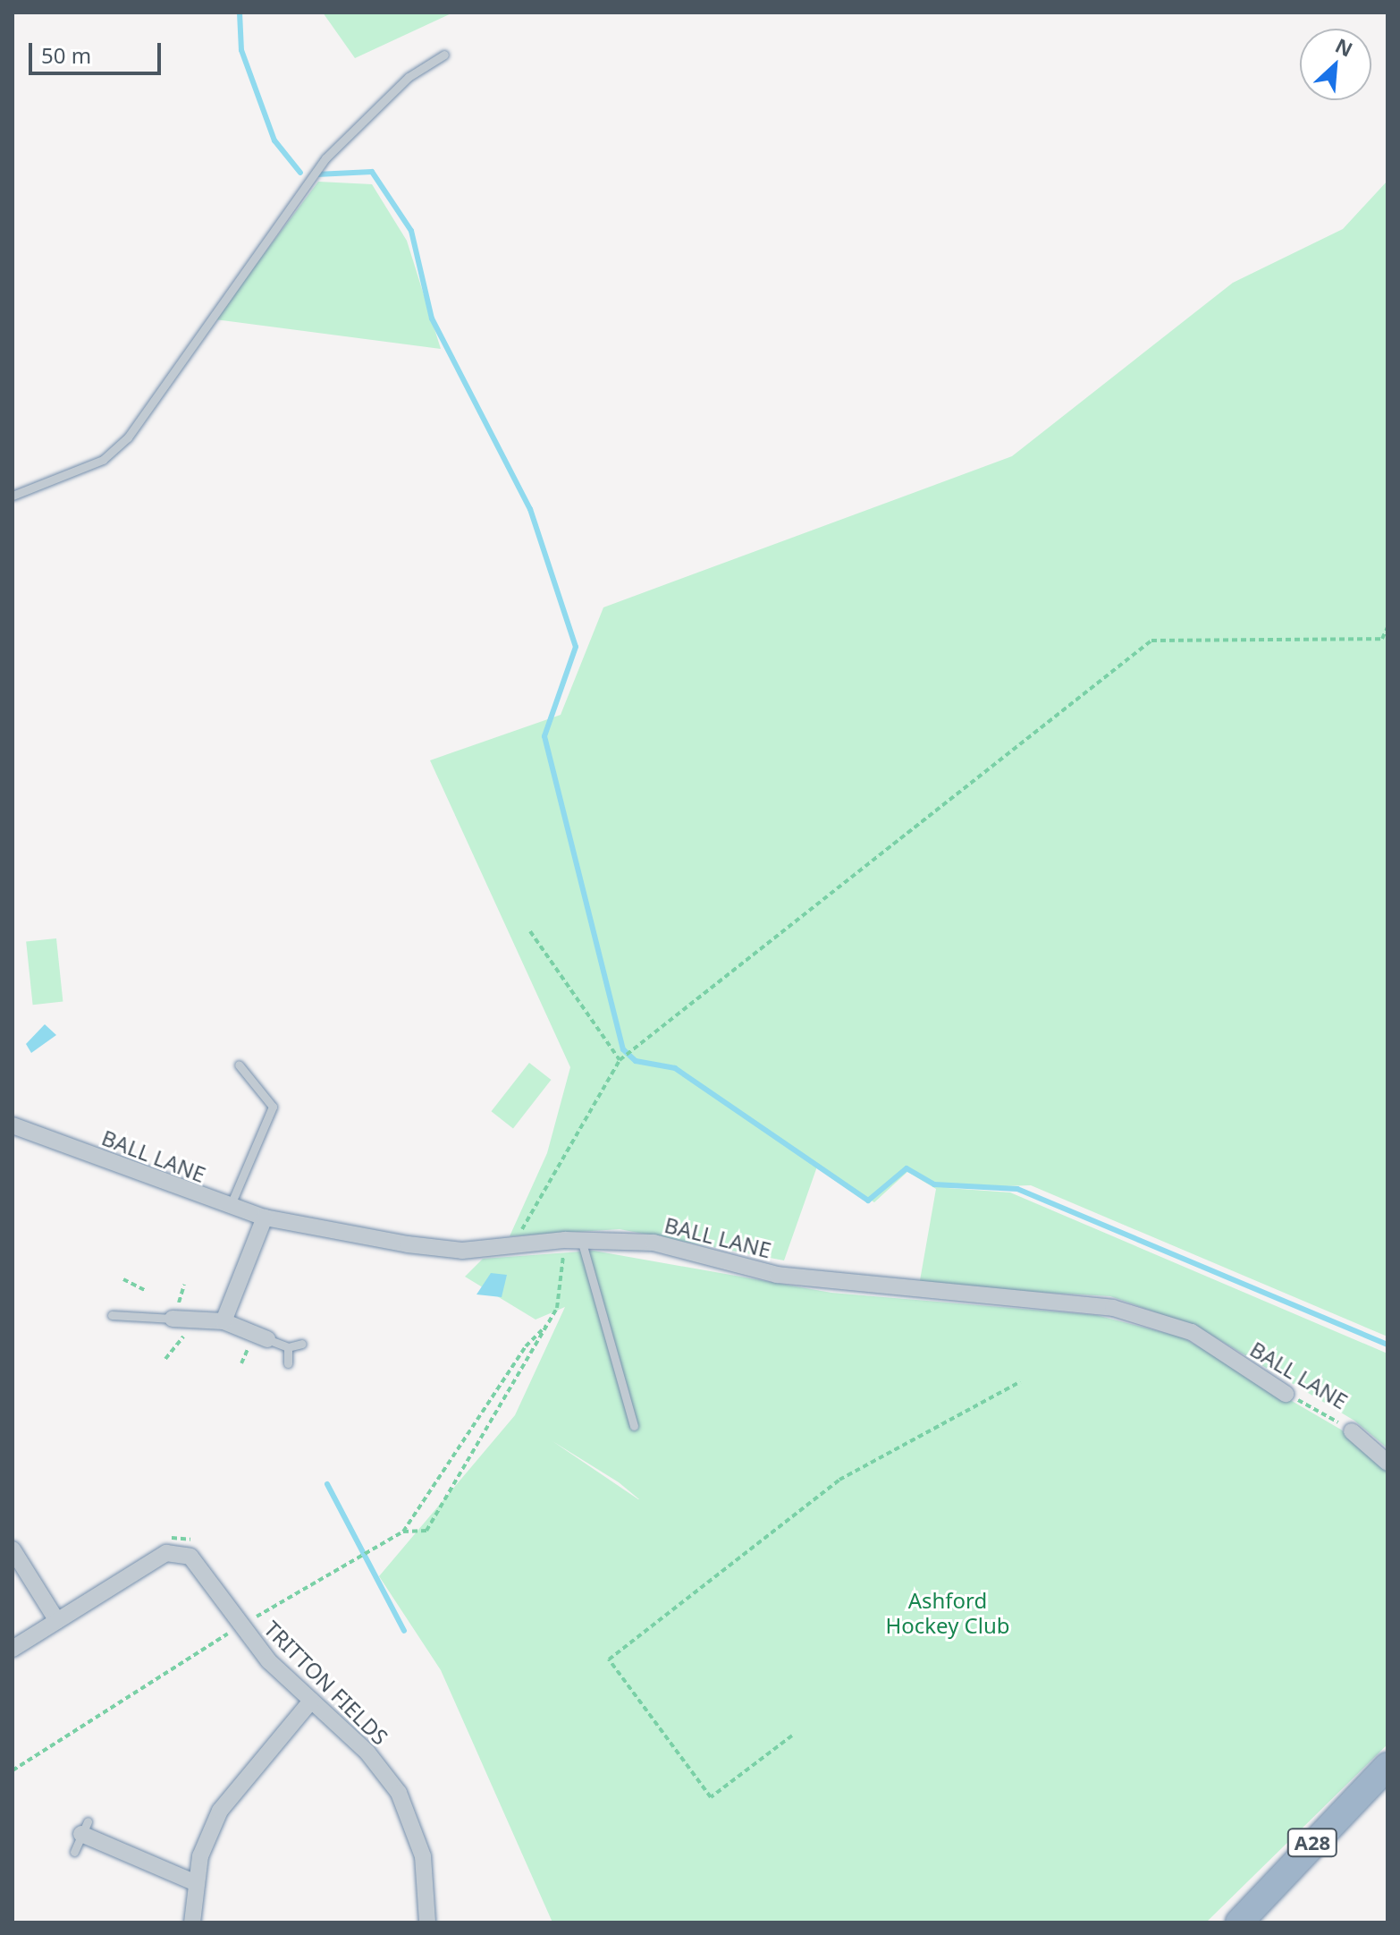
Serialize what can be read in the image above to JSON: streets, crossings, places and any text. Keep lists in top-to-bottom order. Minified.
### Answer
{"streets":{"highway":["A28"],"street":["BALL LANE","TRITTON FIELDS"]},"parks":["Ashford Hockey Club"],"scale_bar":"50 m","north":"top right"}
